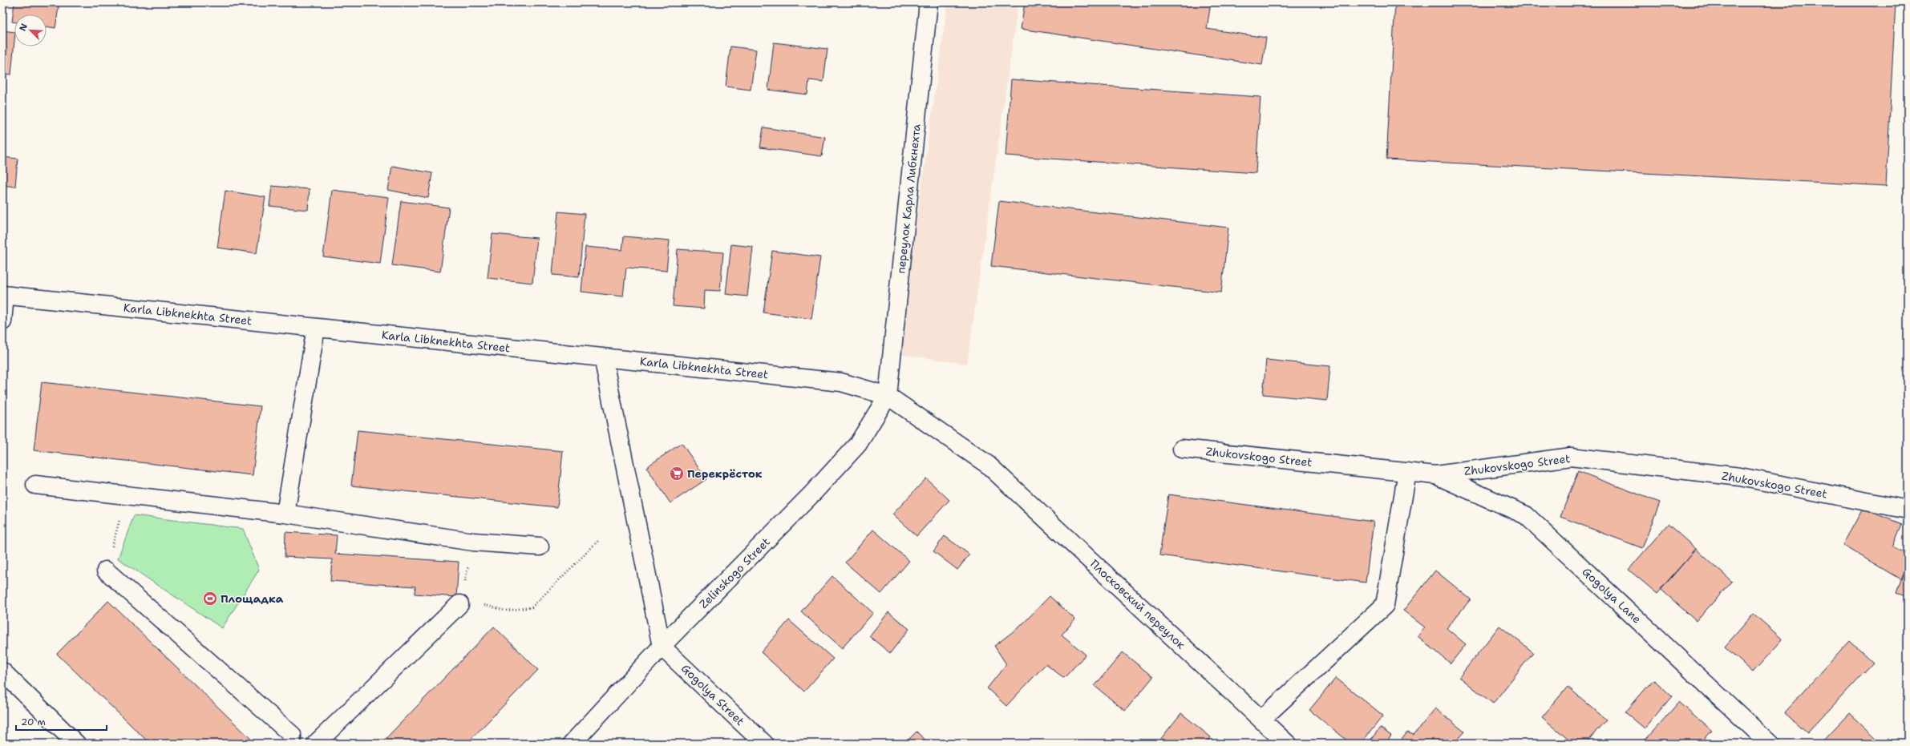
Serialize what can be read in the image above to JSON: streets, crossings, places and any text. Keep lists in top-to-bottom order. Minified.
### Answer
{"streets":{"street":["переулок Карла Либкнехта","Karla Libknekhta Street","Zhukovskogo Street","Zelinskogo Street","Gogolya Lane","Плосковский переулок","Gogolya Street"]},"crossings":[["переулок Карла Либкнехта","Karla Libknekhta Street"],["переулок Карла Либкнехта","Zelinskogo Street"],["Karla Libknekhta Street","Zelinskogo Street"],["Karla Libknekhta Street","Плосковский переулок"],["Zhukovskogo Street","Gogolya Lane"],["Zelinskogo Street","Gogolya Street"]],"places":{"supermarket":["Перекрёсток"],"sports":["Площадка"]},"scale_bar":"20 m","north":"top left"}
